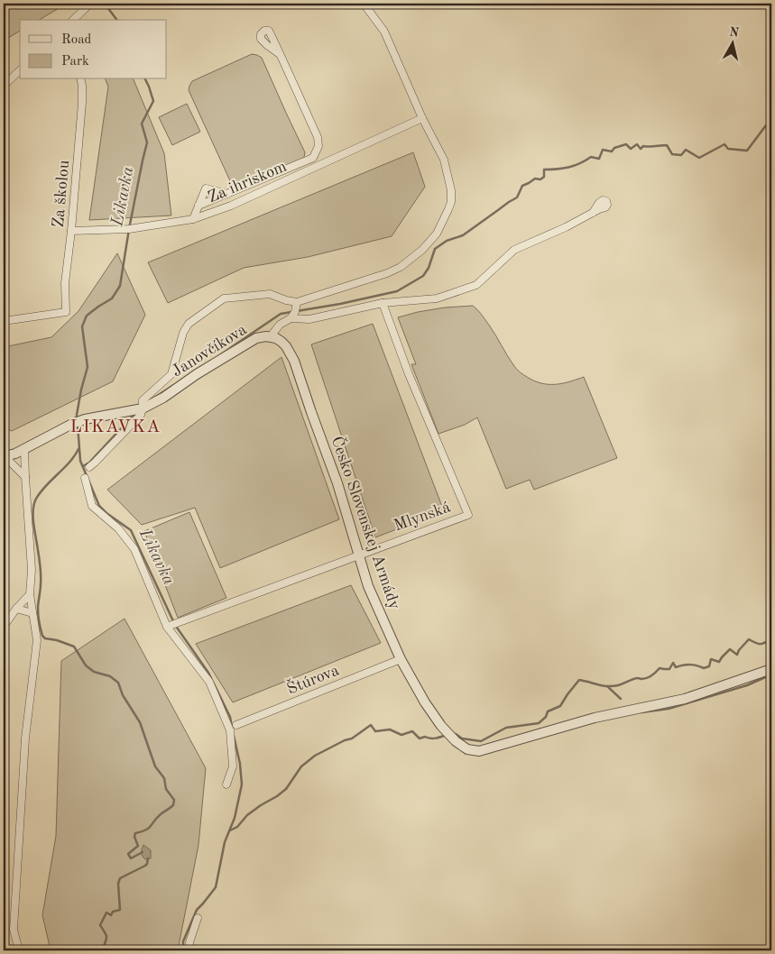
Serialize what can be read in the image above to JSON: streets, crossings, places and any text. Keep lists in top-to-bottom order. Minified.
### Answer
{"streets":{"street":["Za ihriskom","Za školou","Janovčíkova","Mlynská","Česko Slovenskej Armády","Štúrova"]},"crossings":[["Za ihriskom","Za školou"],["Janovčíkova","Česko Slovenskej Armády"],["Mlynská","Česko Slovenskej Armády"],["Česko Slovenskej Armády","Štúrova"]],"districts":["LIKAVKA"],"water":["Likavka"],"legend":["Road","Park"],"north":"top"}
